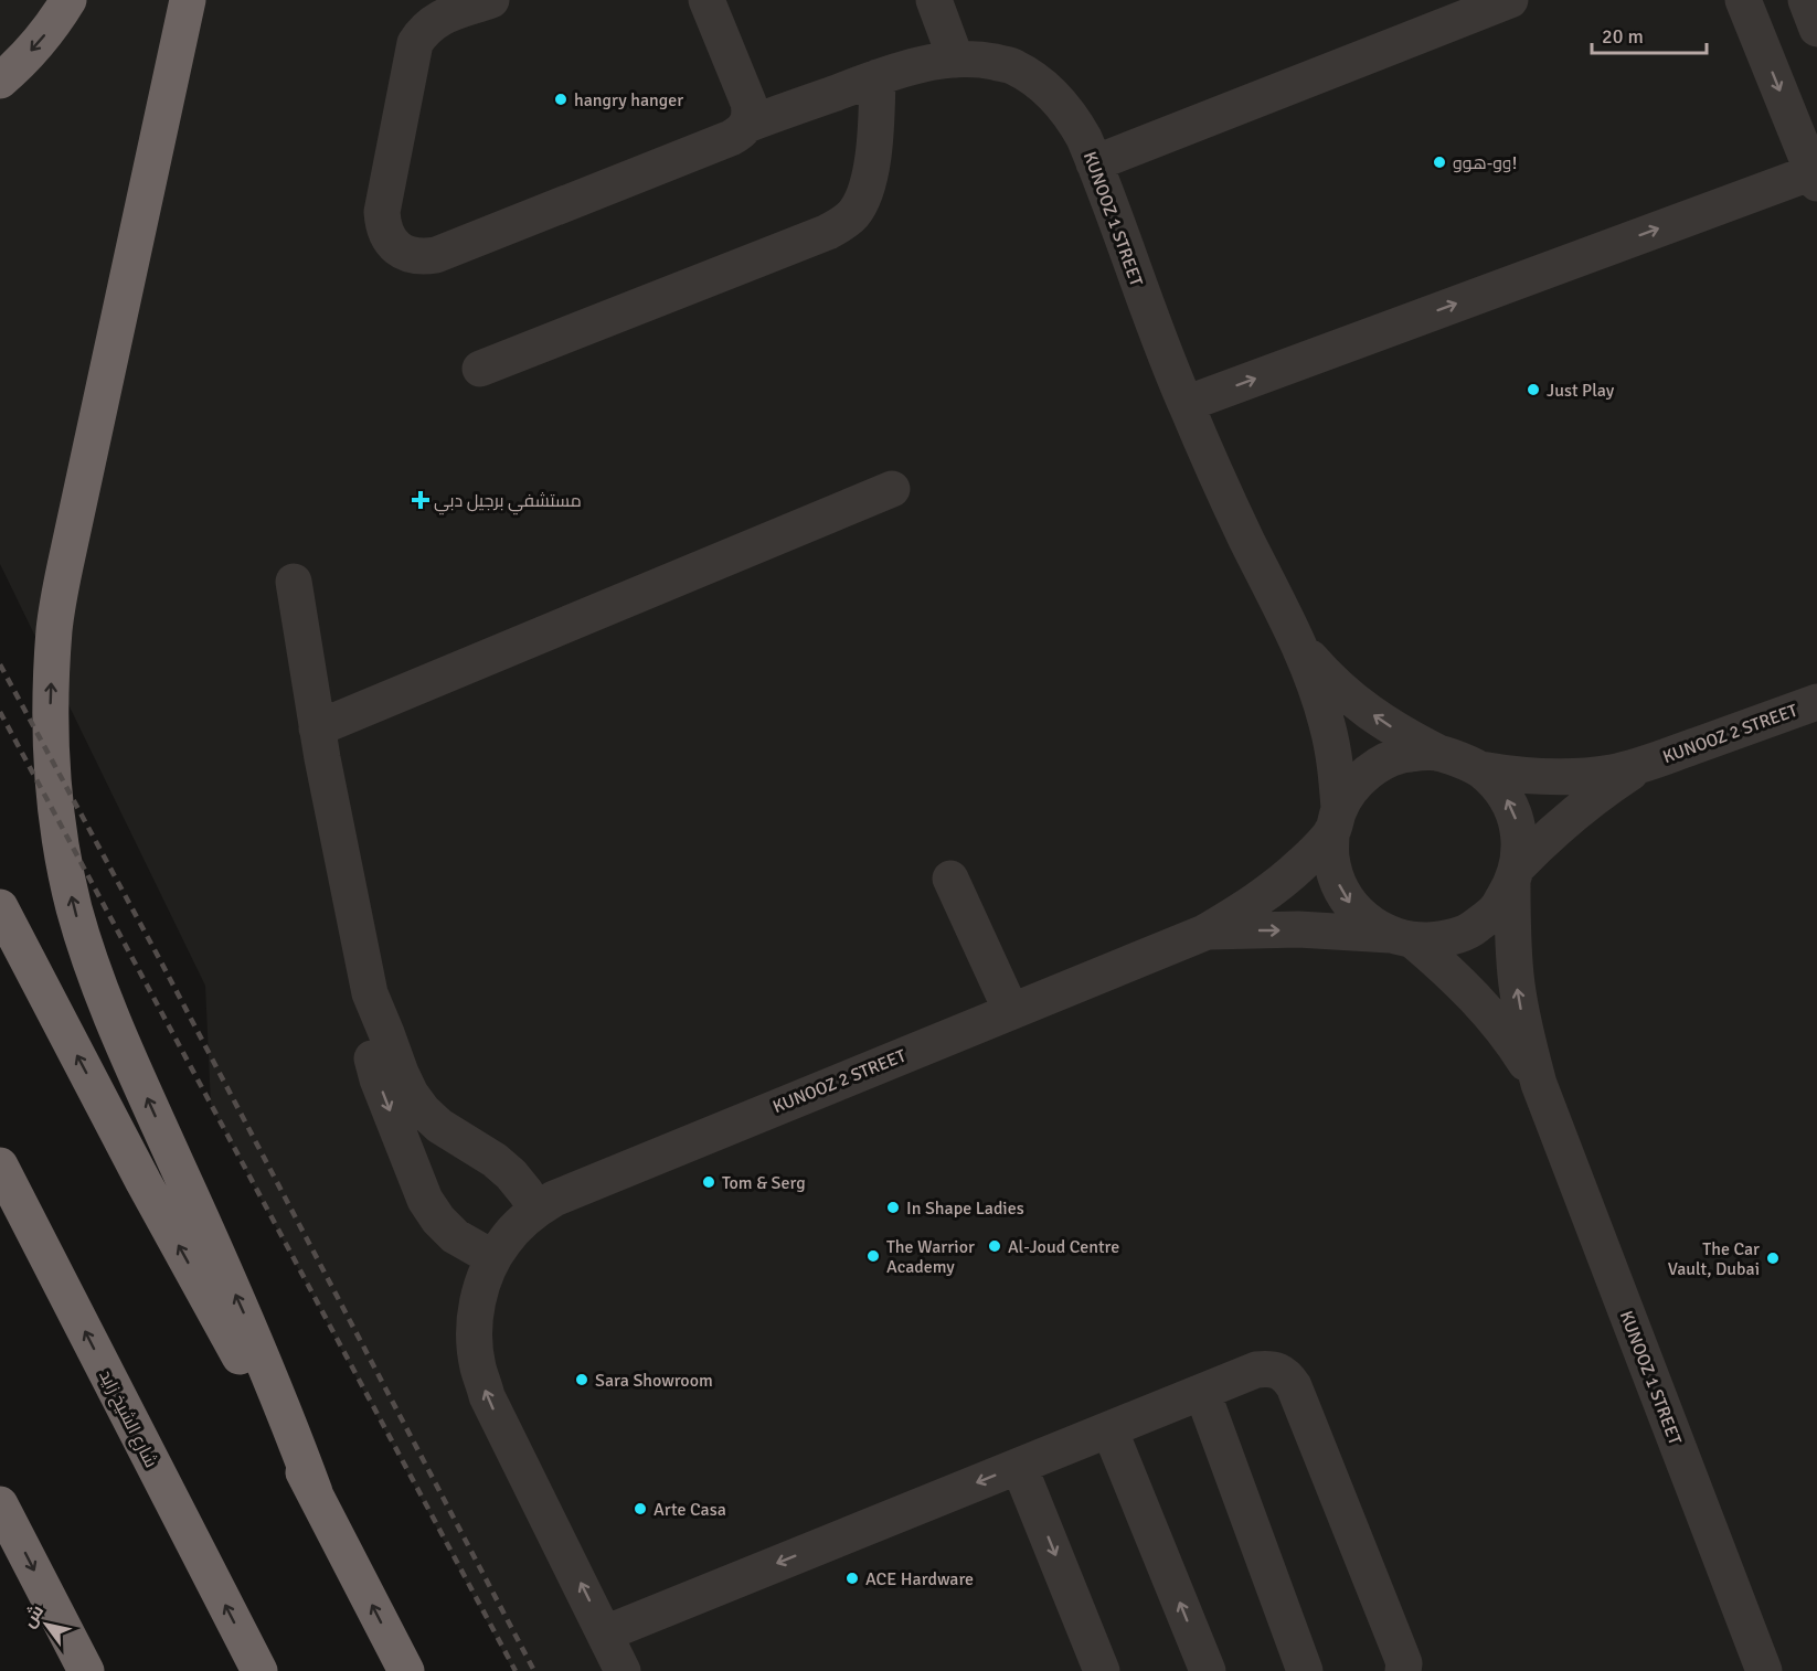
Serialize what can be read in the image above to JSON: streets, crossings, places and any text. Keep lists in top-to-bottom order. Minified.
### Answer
{"streets":{"highway":["شارع الشيخ زايد"],"street":["KUNOOZ 1 STREET","KUNOOZ 2 STREET"]},"crossings":[["KUNOOZ 1 STREET","KUNOOZ 2 STREET"]],"places":{"other":["hangry hanger","وو-هوو!","Just Play","Tom & Serg","In Shape Ladies","Al-Joud Centre","The Warrior Academy","The Car Vault, Dubai","Sara Showroom","Arte Casa","ACE Hardware"],"health":["مستشفي برجيل دبي"]},"scale_bar":"20 m","north":"top left"}
